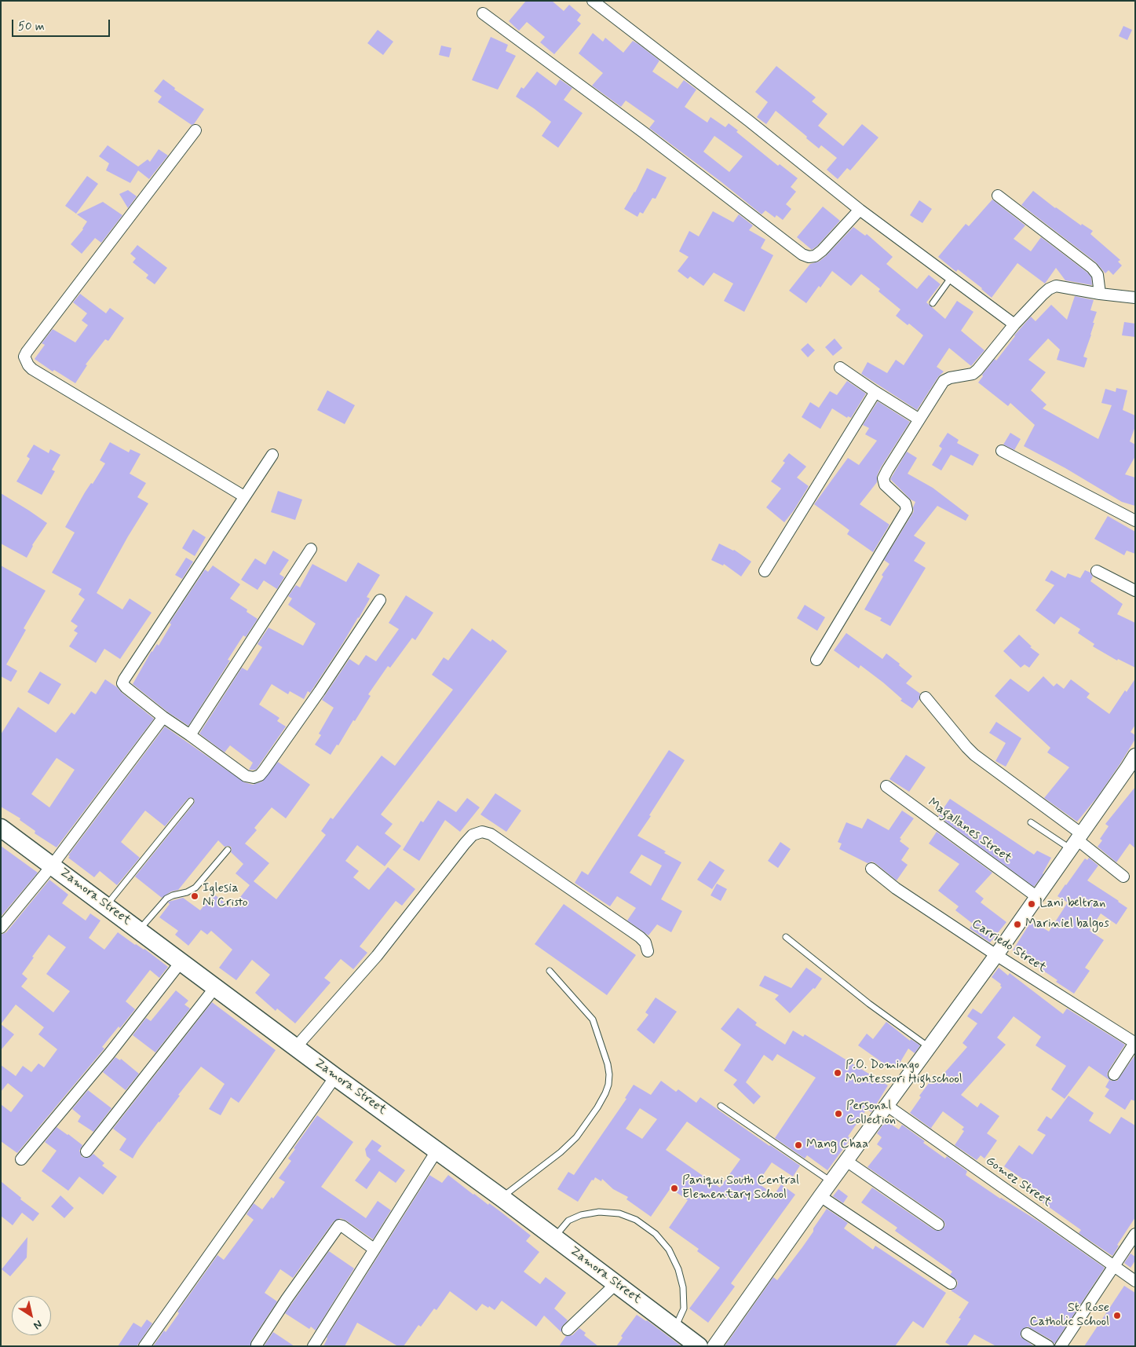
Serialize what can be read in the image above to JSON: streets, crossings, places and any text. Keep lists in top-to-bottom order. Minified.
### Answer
{"streets":{"main road":["Zamora Street"],"street":["Magallanes Street","Carriedo Street","Gomez Street"]},"places":["Iglesia Ni Cristo","Lani beltran","Mariniel balgos","P.O. Domingo Montessori Highschool","Personal Collection","Mang Chaa","Paniqui South Central Elementary School","St. Rose Catholic School"],"scale_bar":"50 m","north":"bottom right"}
